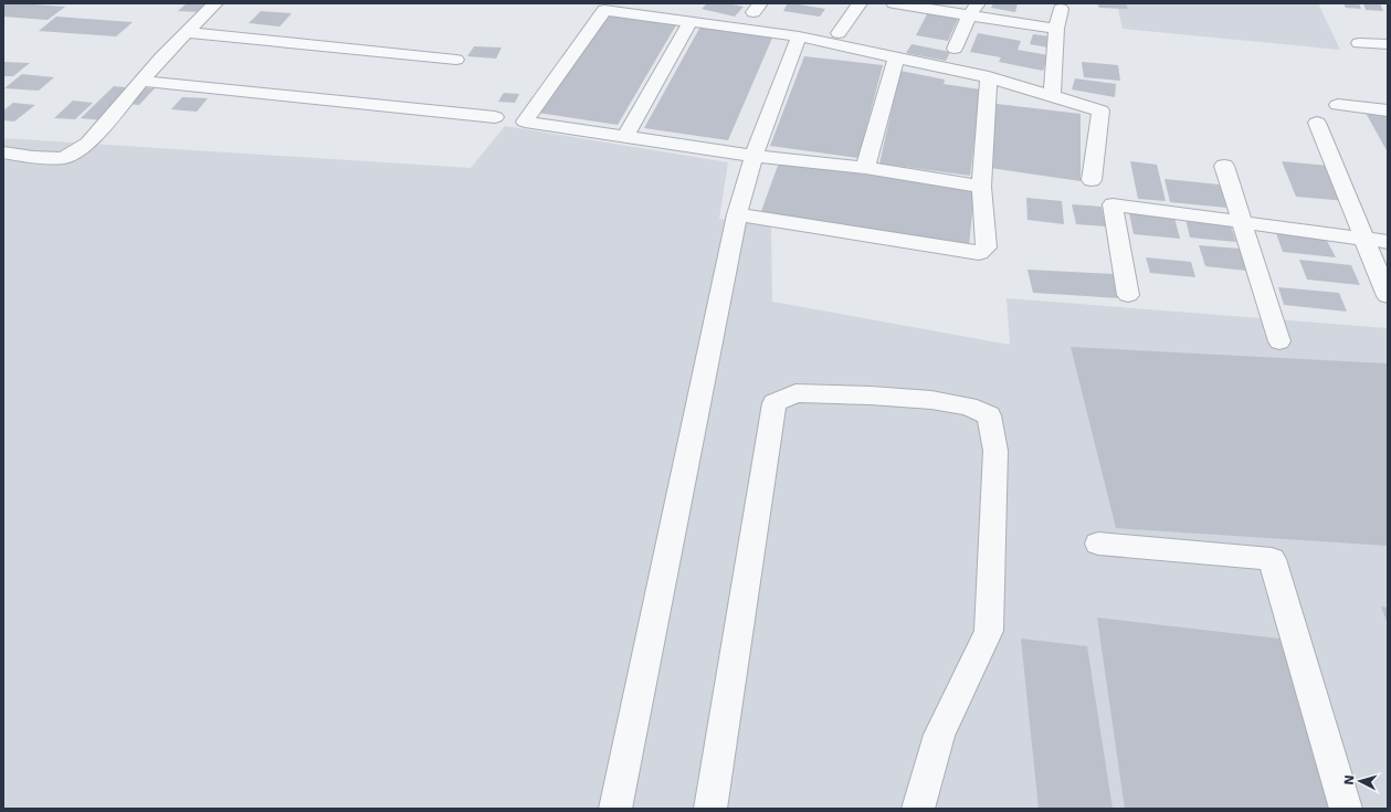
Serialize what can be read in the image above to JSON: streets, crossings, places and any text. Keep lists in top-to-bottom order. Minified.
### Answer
{"north":"left"}
